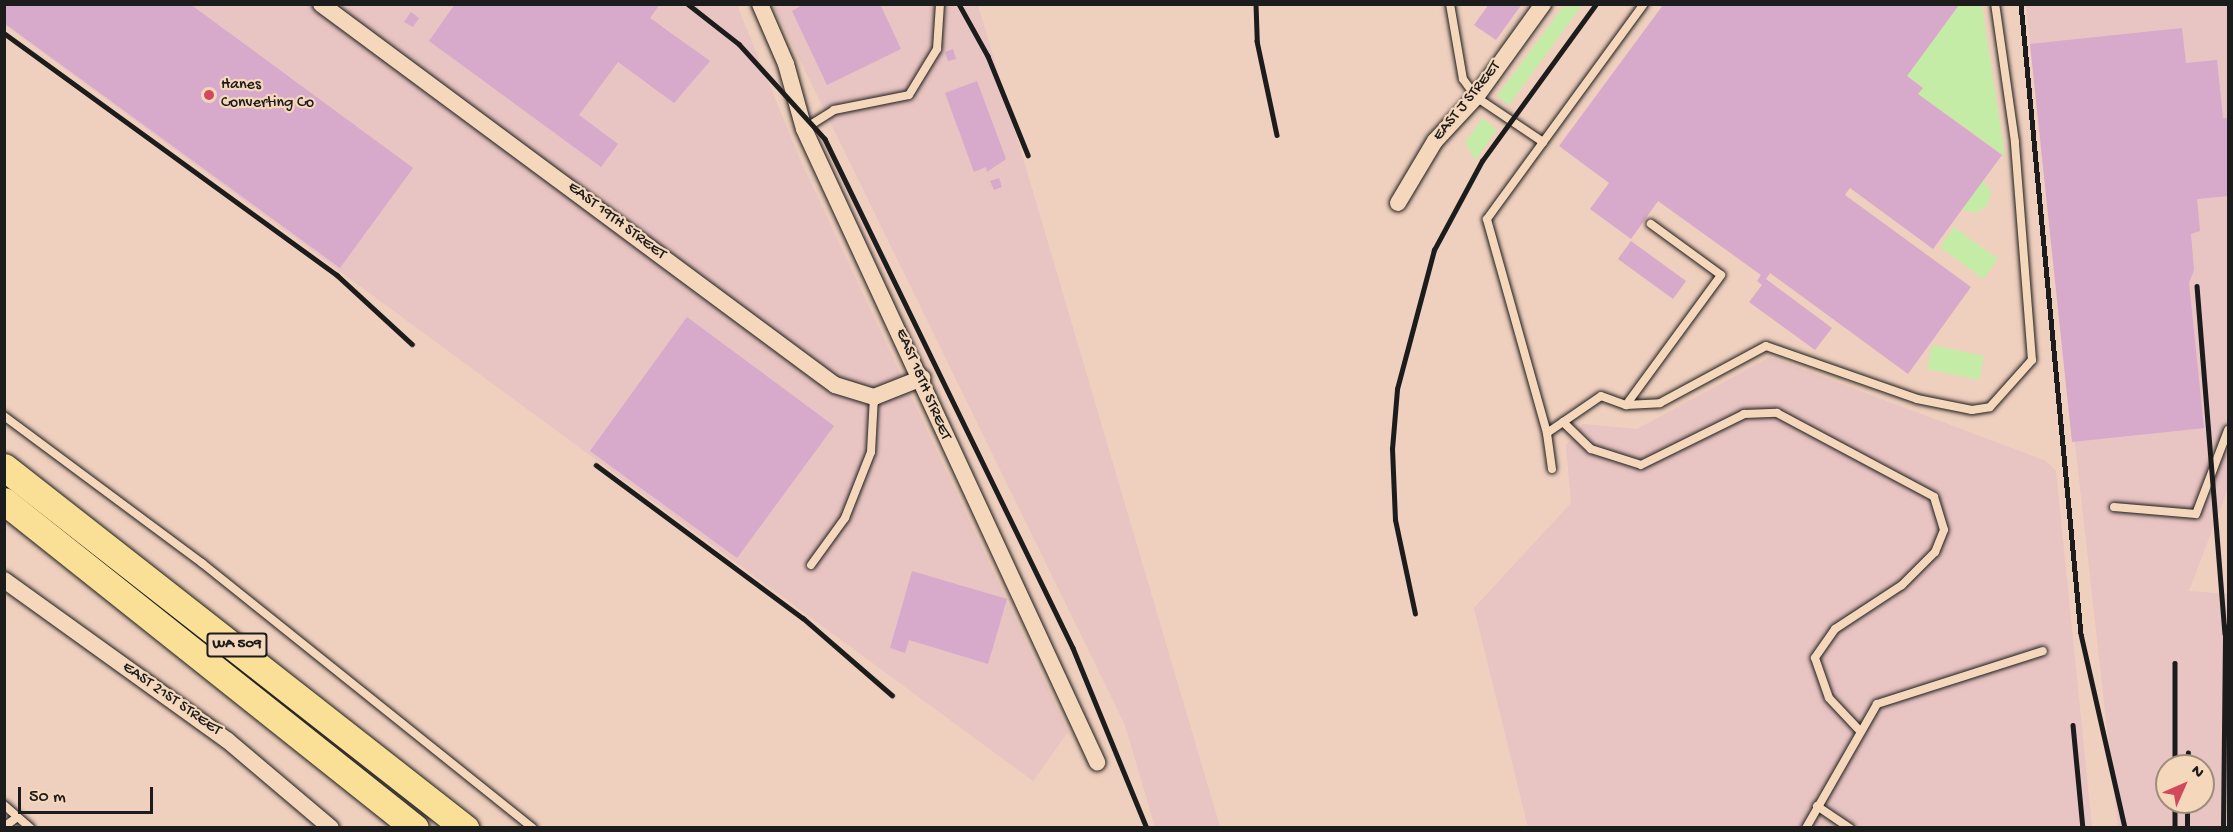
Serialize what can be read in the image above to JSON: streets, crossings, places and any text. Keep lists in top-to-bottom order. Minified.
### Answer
{"streets":{"highway":["WA 509"],"street":["EAST J STREET","EAST 19TH STREET","EAST 18TH STREET","EAST 21ST STREET"]},"places":["Hanes Converting Co"],"scale_bar":"50 m","north":"top right"}
